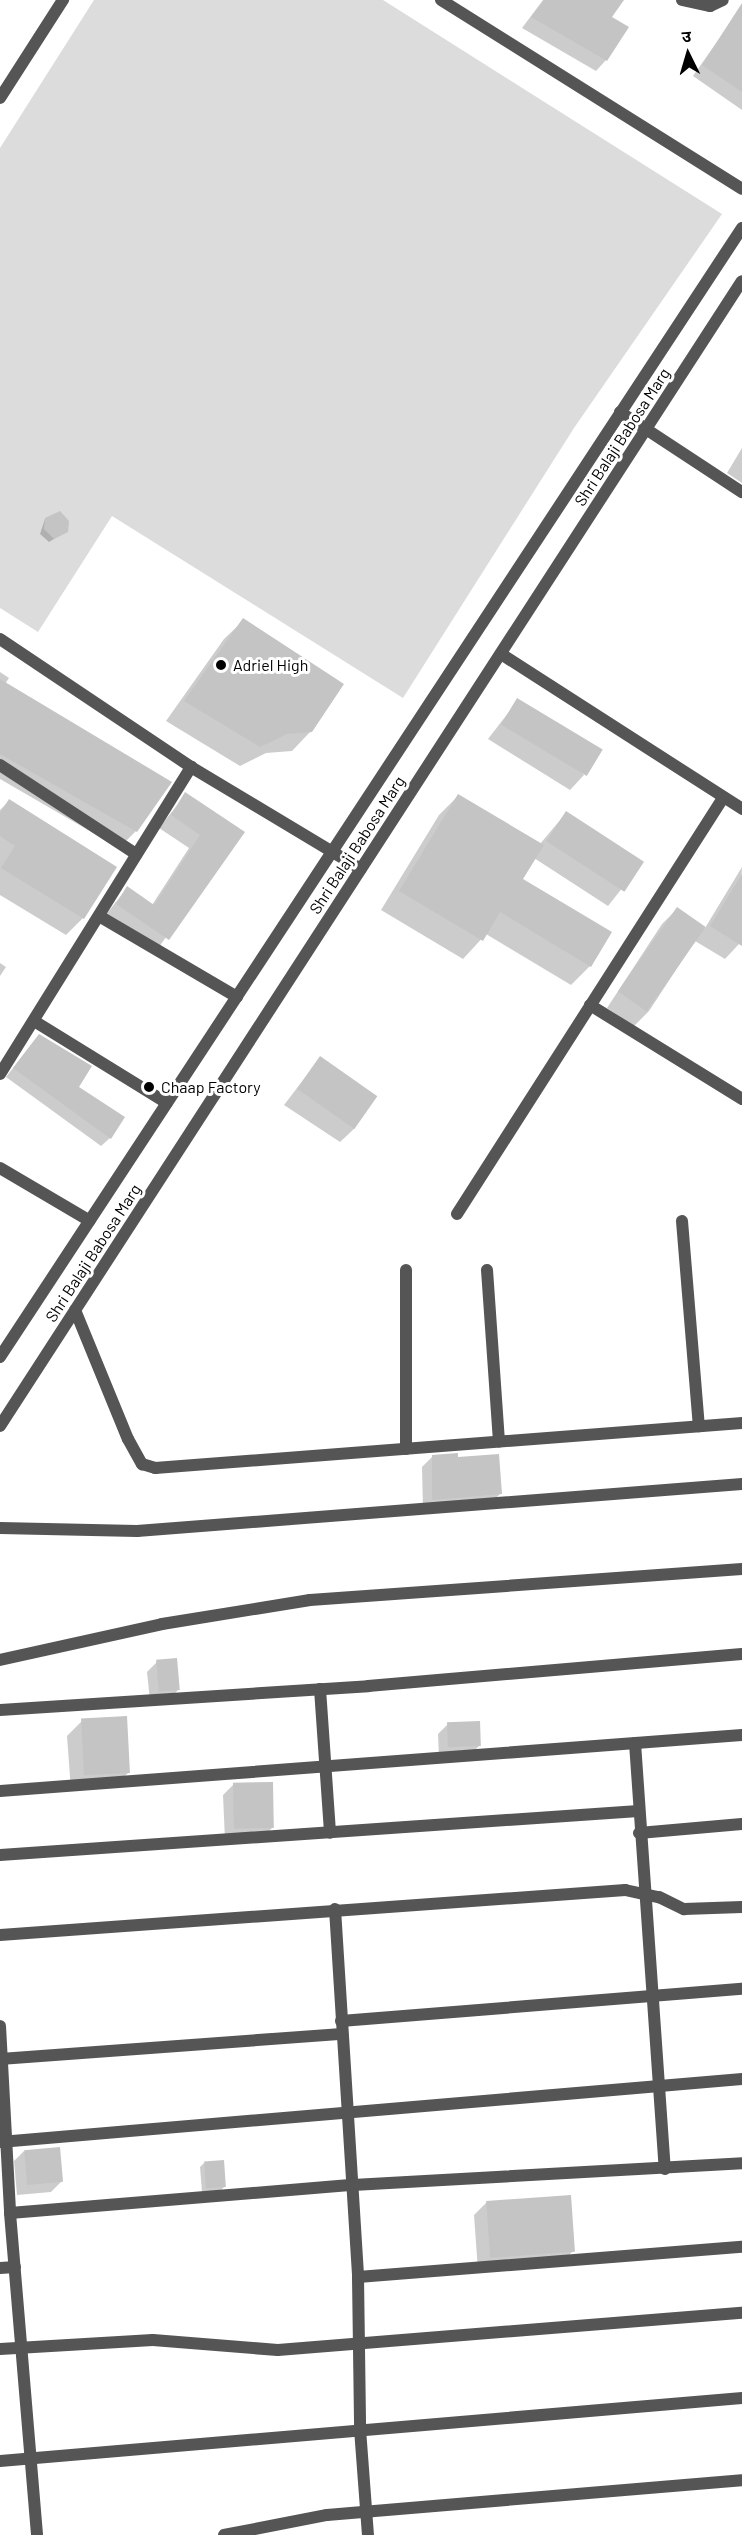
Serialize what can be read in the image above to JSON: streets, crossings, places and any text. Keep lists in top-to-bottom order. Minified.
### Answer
{"streets":{"street":["Shri Balaji Babosa Marg"]},"places":["Adriel High","Chaap Factory"],"north":"top"}
